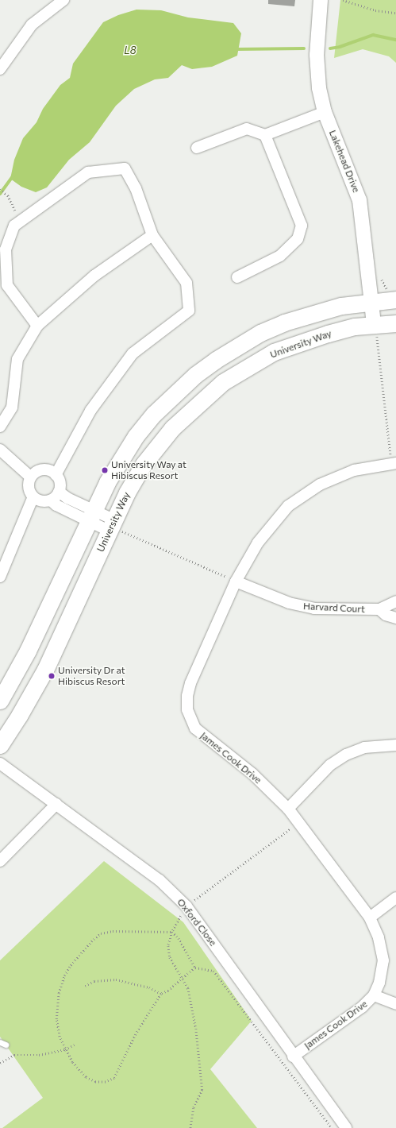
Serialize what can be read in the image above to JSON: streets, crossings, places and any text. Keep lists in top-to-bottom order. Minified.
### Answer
{"streets":{"main road":["University Way"],"street":["Lakehead Drive","Harvard Court","James Cook Drive","Oxford Close"]},"crossings":[["Lakehead Drive","University Way"],["Harvard Court","James Cook Drive"],["James Cook Drive","Oxford Close"]],"water":["L8"],"places":["University Way at Hibiscus Resort","University Dr at Hibiscus Resort"]}
